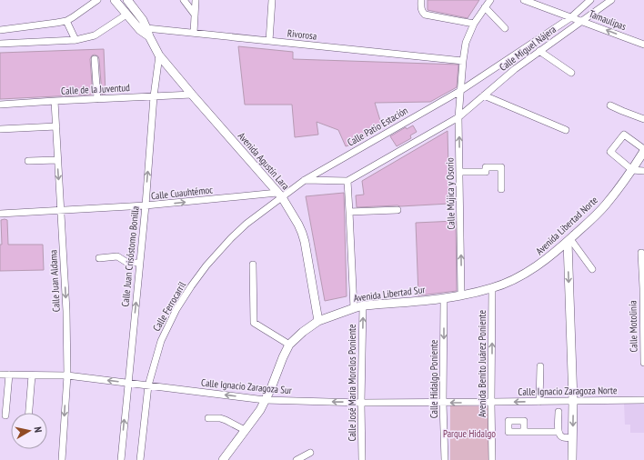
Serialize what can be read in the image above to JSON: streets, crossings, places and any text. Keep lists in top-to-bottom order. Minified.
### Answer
{"streets":{"main road":["Avenida Agustín Lara","Avenida Libertad Norte","Avenida Libertad Sur"],"street":["Tamaulipas","Rivorosa","Calle Miguel Nájera","Calle de la Juventud","Calle Patio Estación","Calle Cuauhtémoc","Calle Mújica y Osorio","Calle Juan Crisóstomo Bonilla","Calle Juan Aldama","Calle Ferrocarril","Calle Motolinía","Avenida Benito Juárez Poniente","Calle Hidalgo Poniente","Calle José María Morelos Poniente","Calle Ignacio Zaragoza Sur","Calle Ignacio Zaragoza Norte"]},"crossings":[["Tamaulipas","Calle Miguel Nájera"],["Rivorosa","Avenida Agustín Lara"],["Rivorosa","Calle Mújica y Osorio"],["Calle Miguel Nájera","Calle Mújica y Osorio"],["Calle de la Juventud","Avenida Agustín Lara"],["Calle de la Juventud","Calle Juan Crisóstomo Bonilla"],["Calle de la Juventud","Calle Juan Aldama"],["Calle Patio Estación","Avenida Agustín Lara"],["Calle Patio Estación","Calle Cuauhtémoc"],["Calle Patio Estación","Calle Mújica y Osorio"],["Calle Patio Estación","Calle Ferrocarril"],["Avenida Agustín Lara","Calle Cuauhtémoc"],["Avenida Agustín Lara","Calle Juan Crisóstomo Bonilla"],["Avenida Agustín Lara","Avenida Libertad Sur"],["Avenida Agustín Lara","Calle Ferrocarril"],["Calle Cuauhtémoc","Calle Juan Crisóstomo Bonilla"],["Calle Cuauhtémoc","Calle Juan Aldama"],["Calle Cuauhtémoc","Calle Ferrocarril"],["Calle Mújica y Osorio","Avenida Libertad Norte"],["Calle Mújica y Osorio","Avenida Libertad Sur"],["Avenida Libertad Norte","Avenida Libertad Sur"],["Avenida Libertad Norte","Avenida Benito Juárez Poniente"],["Calle Juan Crisóstomo Bonilla","Calle Ignacio Zaragoza Sur"],["Calle Juan Aldama","Calle Ignacio Zaragoza Sur"],["Avenida Libertad Sur","Calle Hidalgo Poniente"],["Avenida Libertad Sur","Calle José María Morelos Poniente"],["Avenida Libertad Sur","Calle Ignacio Zaragoza Sur"],["Calle Ferrocarril","Calle Ignacio Zaragoza Sur"],["Avenida Benito Juárez Poniente","Calle Ignacio Zaragoza Sur"],["Avenida Benito Juárez Poniente","Calle Ignacio Zaragoza Norte"],["Calle Hidalgo Poniente","Calle Ignacio Zaragoza Sur"],["Calle José María Morelos Poniente","Calle Ignacio Zaragoza Sur"],["Calle Ignacio Zaragoza Sur","Calle Ignacio Zaragoza Norte"]],"one_way":["Tamaulipas","Calle Cuauhtémoc","Calle Mújica y Osorio","Calle Juan Crisóstomo Bonilla","Calle Juan Aldama","Calle Hidalgo Poniente","Calle José María Morelos Poniente","Calle Ignacio Zaragoza Sur"],"parks":["Parque Hidalgo"],"north":"right"}
